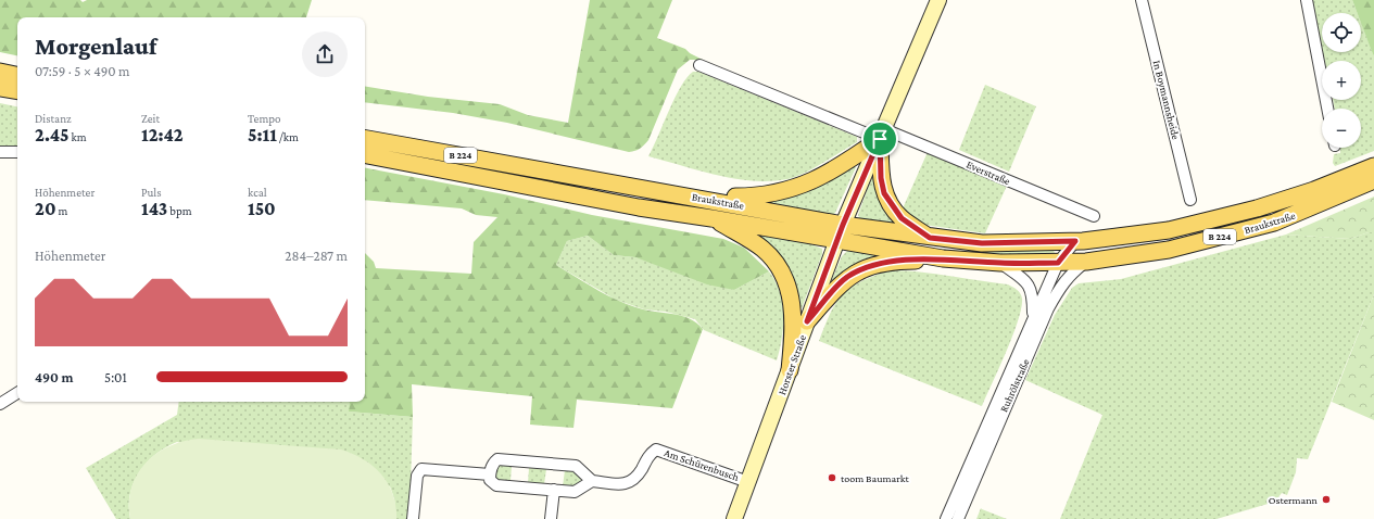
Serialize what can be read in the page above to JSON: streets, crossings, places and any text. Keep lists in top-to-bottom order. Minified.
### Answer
{"streets":{"main road":["B 224","Braukstraße","Horster Straße"],"street":["In Boymannsheide","Everstraße","Ruhrölstraße","Am Schürenbusch"]},"crossings":[["Everstraße","Horster Straße"],["Braukstraße","Horster Straße"],["Braukstraße","Ruhrölstraße"],["Horster Straße","Am Schürenbusch"]],"places":["toom Baumarkt","Ostermann"],"page":{"map_buttons":["+","−"],"heading":["Morgenlauf","07:59 · 5 × 490 m"],"stats":[["Distanz","2.45 km"],["Zeit","12:42"],["Tempo","5:11 /km"],["Höhenmeter","20 m"],["Puls","143 bpm"],["kcal","150"]],"chart":["Höhenmeter","284–287 m"],"list":[{"name":"490 m","note":"5:01"}]}}
